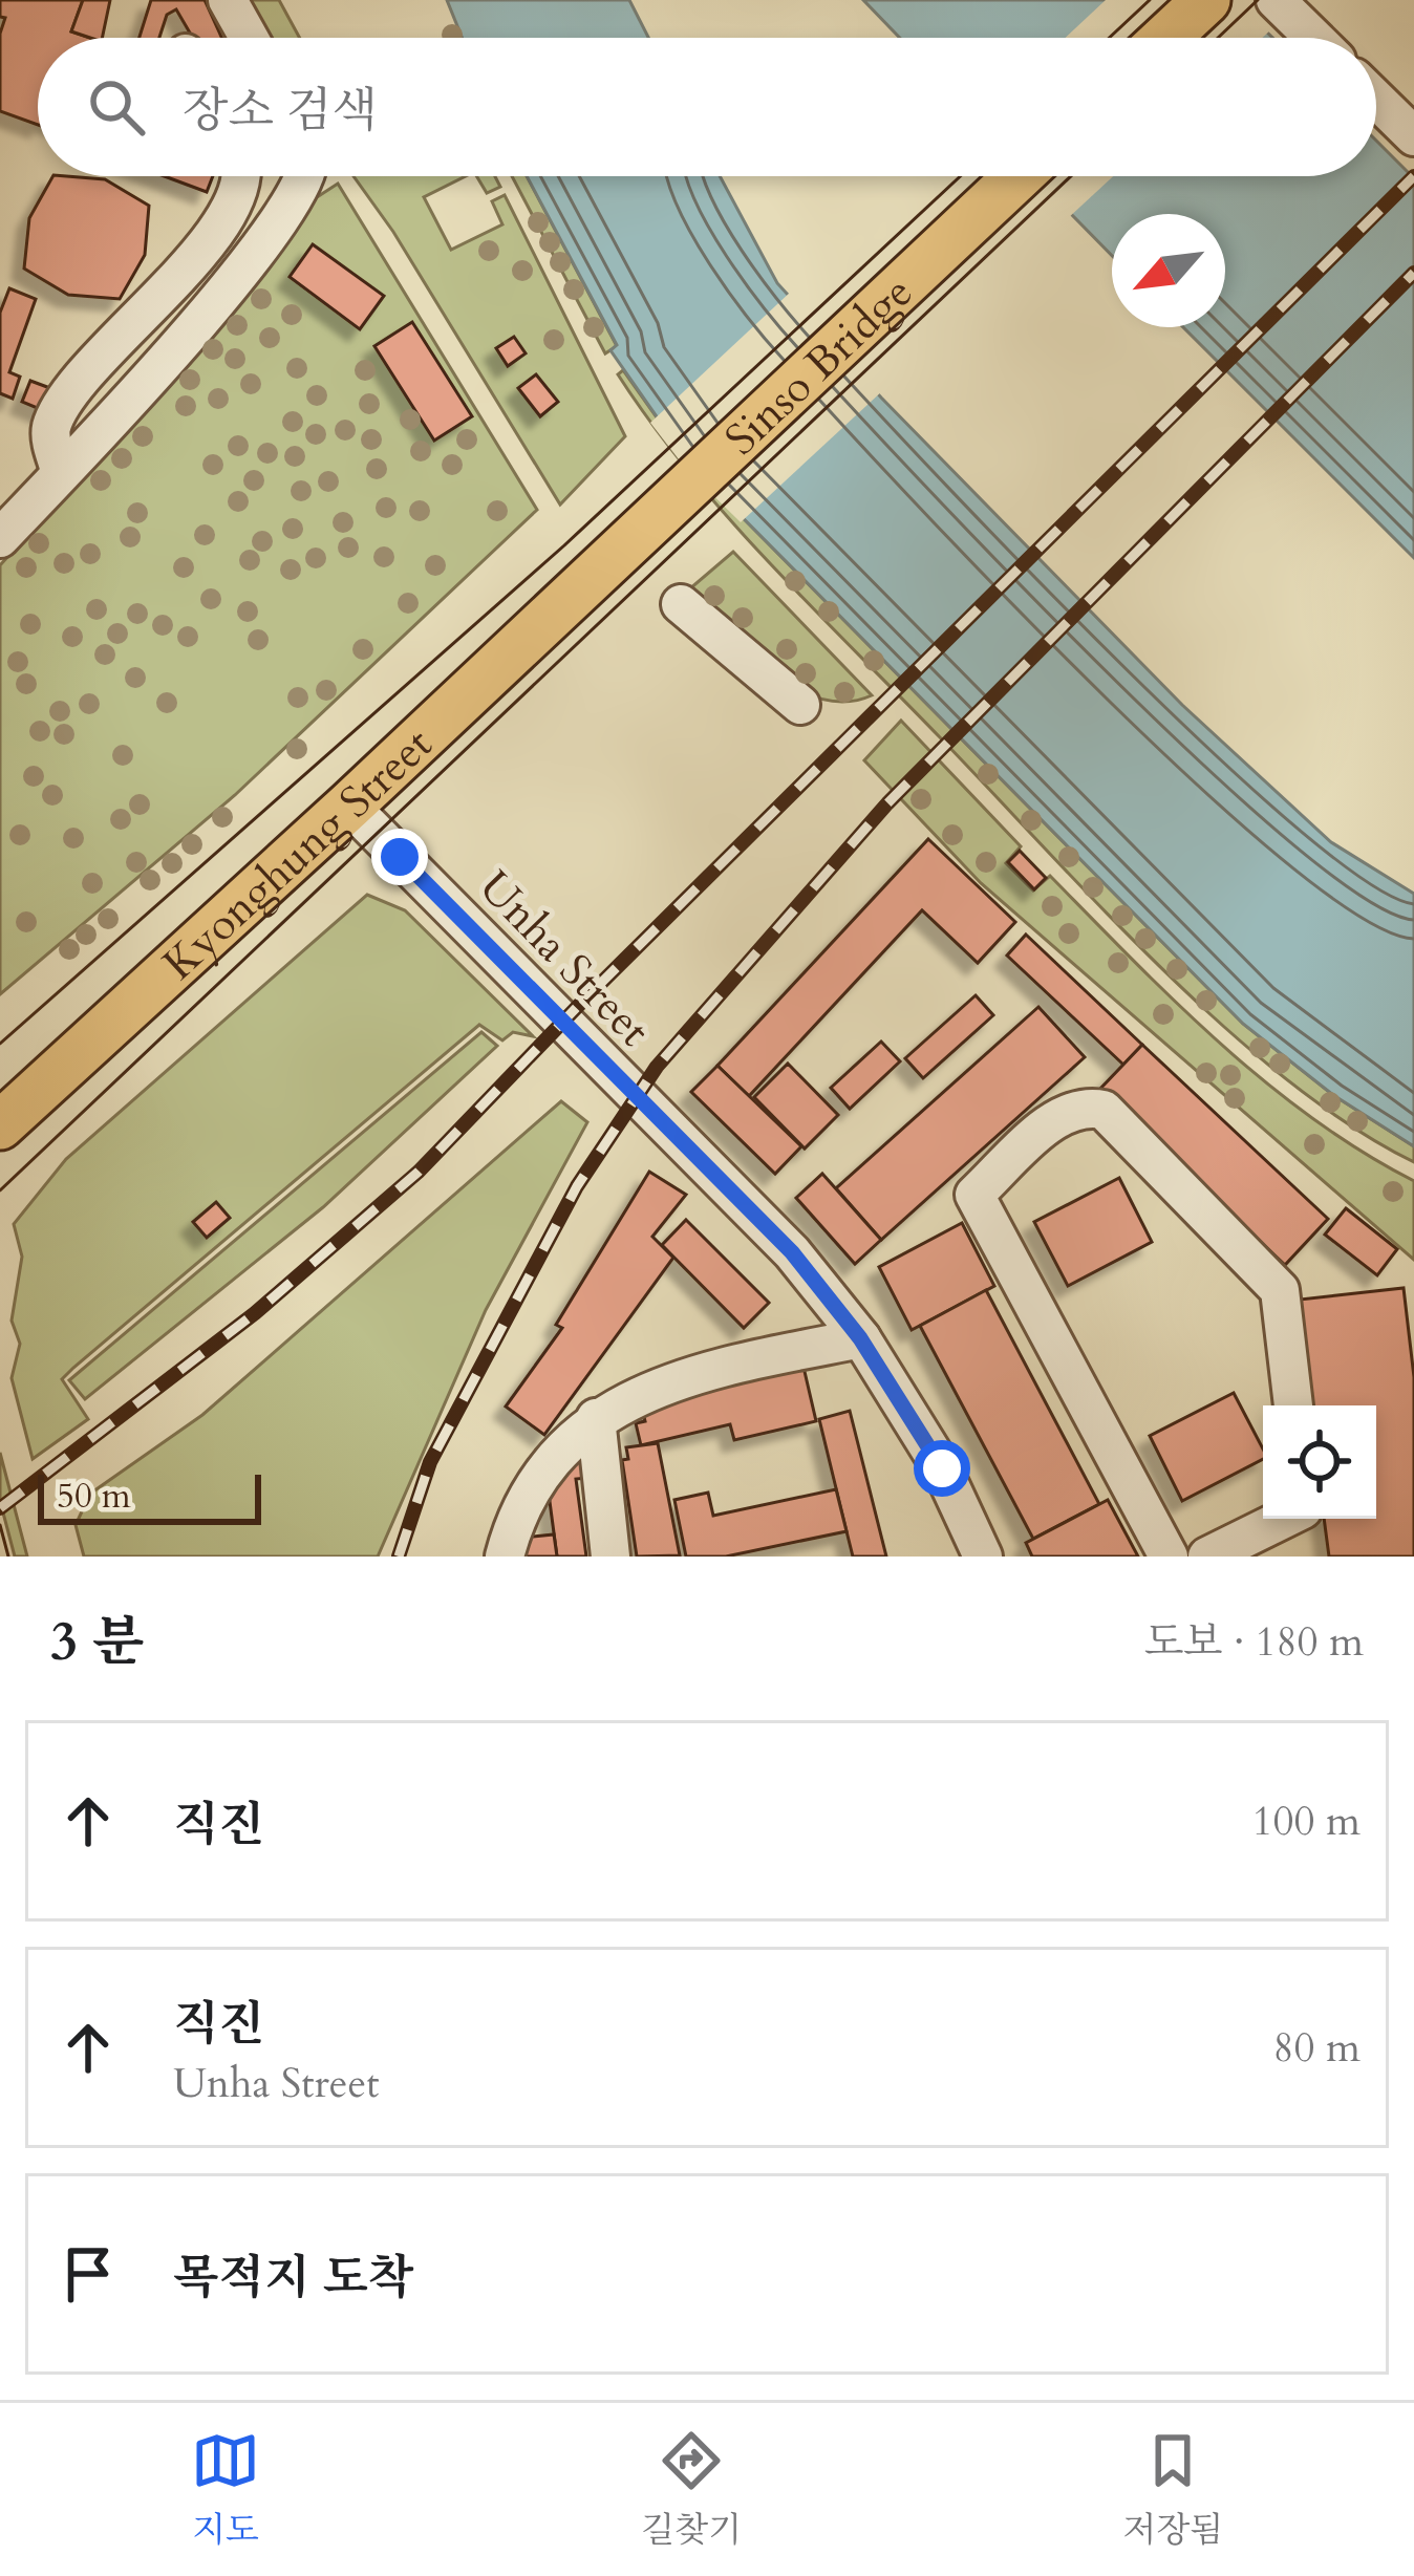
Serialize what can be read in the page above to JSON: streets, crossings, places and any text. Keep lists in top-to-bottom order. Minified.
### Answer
{"streets":{"main road":["Sinso Bridge","Kyonghung Street"],"street":["Unha Street"]},"crossings":[["Sinso Bridge","Kyonghung Street"],["Kyonghung Street","Unha Street"]],"scale_bar":"50 m","north":"bottom left","page":{"search":"장소 검색","scale":"50 m","heading":["3 분","도보 · 180 m"],"list":[["직진","100 m"],["직진","Unha Street","80 m"],"목적지 도착"],"nav":["지도","길찾기","저장됨"]}}
